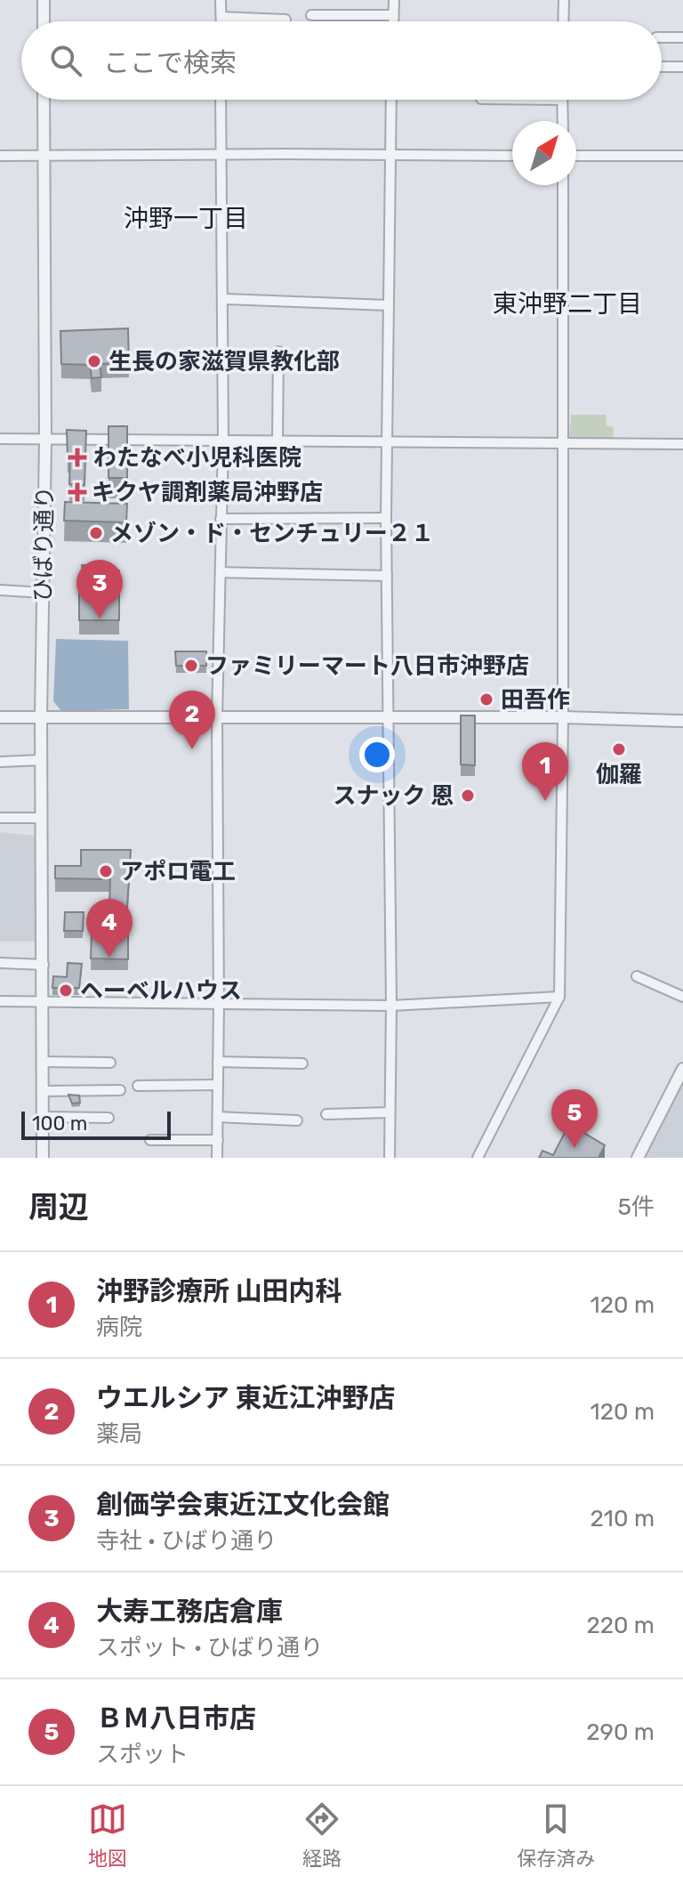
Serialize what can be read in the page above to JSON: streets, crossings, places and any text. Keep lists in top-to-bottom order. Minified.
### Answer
{"streets":{"street":["ひばり通り"]},"districts":["沖野一丁目","東沖野二丁目"],"places":{"other":["生長の家滋賀県教化部","メゾン・ド・センチュリー２１","ファミリーマート八日市沖野店","田吾作","伽羅","スナック 恩","アポロ電工","ヘーベルハウス"],"health":["わたなべ小児科医院","キクヤ調剤薬局沖野店"]},"scale_bar":"100 m","north":"top right","page":{"search":"ここで検索","pins":["3","2","1","4","5"],"scale":"100 m","heading":["周辺","5件"],"list":[{"mark":"1","name":"沖野診療所 山田内科","note":"病院","value":"120 m"},{"mark":"2","name":"ウエルシア 東近江沖野店","note":"薬局","value":"120 m"},{"mark":"3","name":"創価学会東近江文化会館","note":"寺社 · ひばり通り","value":"210 m"},{"mark":"4","name":"大寿工務店倉庫","note":"スポット · ひばり通り","value":"220 m"},{"mark":"5","name":"ＢＭ八日市店","note":"スポット","value":"290 m"}],"nav":["地図","経路","保存済み"]}}
